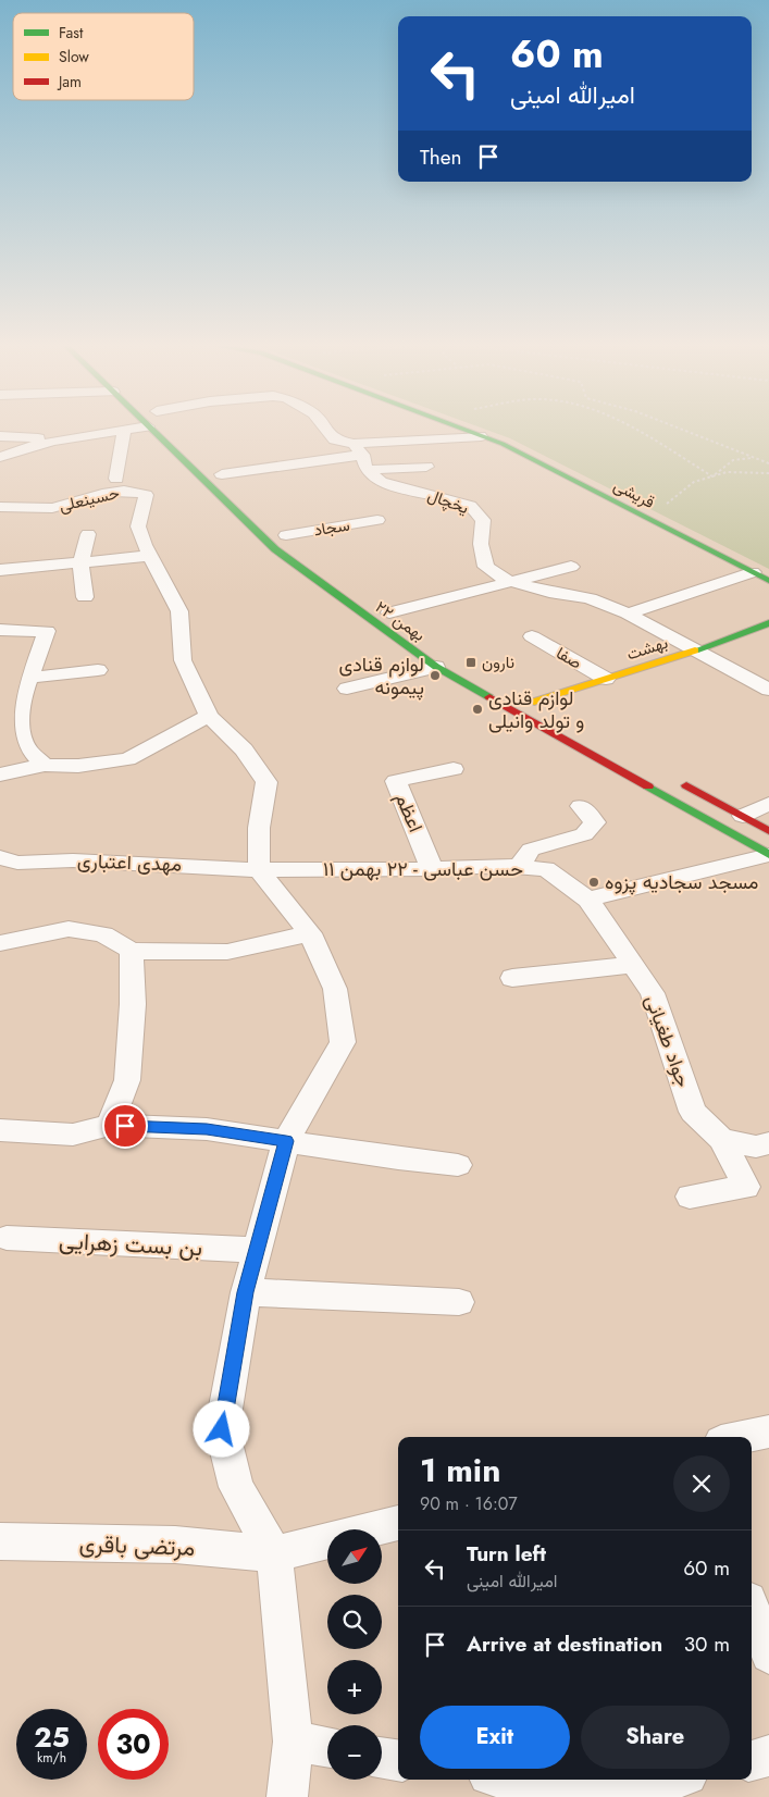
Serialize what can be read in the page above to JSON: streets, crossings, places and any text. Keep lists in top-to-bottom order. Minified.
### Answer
{"streets":{"main road":["قریشی","۲۲ بهمن","بهشت"],"street":["حسینعلی","یخچال","سجاد","صفا","اعظم","مهدی اعتباری","حسن عباسی - ۲۲ بهمن ۱۱","جواد طغیانی","بن بست زهرایی","مرتضی باقری"]},"crossings":[["یخچال","بهشت"],["بهشت","صفا"],["اعظم","حسن عباسی - ۲۲ بهمن ۱۱"],["مهدی اعتباری","حسن عباسی - ۲۲ بهمن ۱۱"],["حسن عباسی - ۲۲ بهمن ۱۱","جواد طغیانی"]],"places":{"transit":["نارون"],"other":["لوازم قنادی پیمونه","لوازم قنادی و تولد وانیلی","مسجد سجادیه پزوه"]},"legend":["Fast","Slow","Jam"],"north":"top right","page":{"turn":["60 m","امیرالله امینی"],"then":"Then","heading":["1 min","90 m · 16:07"],"map_buttons":["+","−"],"list":[{"name":"Turn left","note":"امیرالله امینی","value":"60 m"},{"name":"Arrive at destination","value":"30 m"}],"buttons":["Exit","Share"],"speed":"25 km/h","limit":"30"}}
